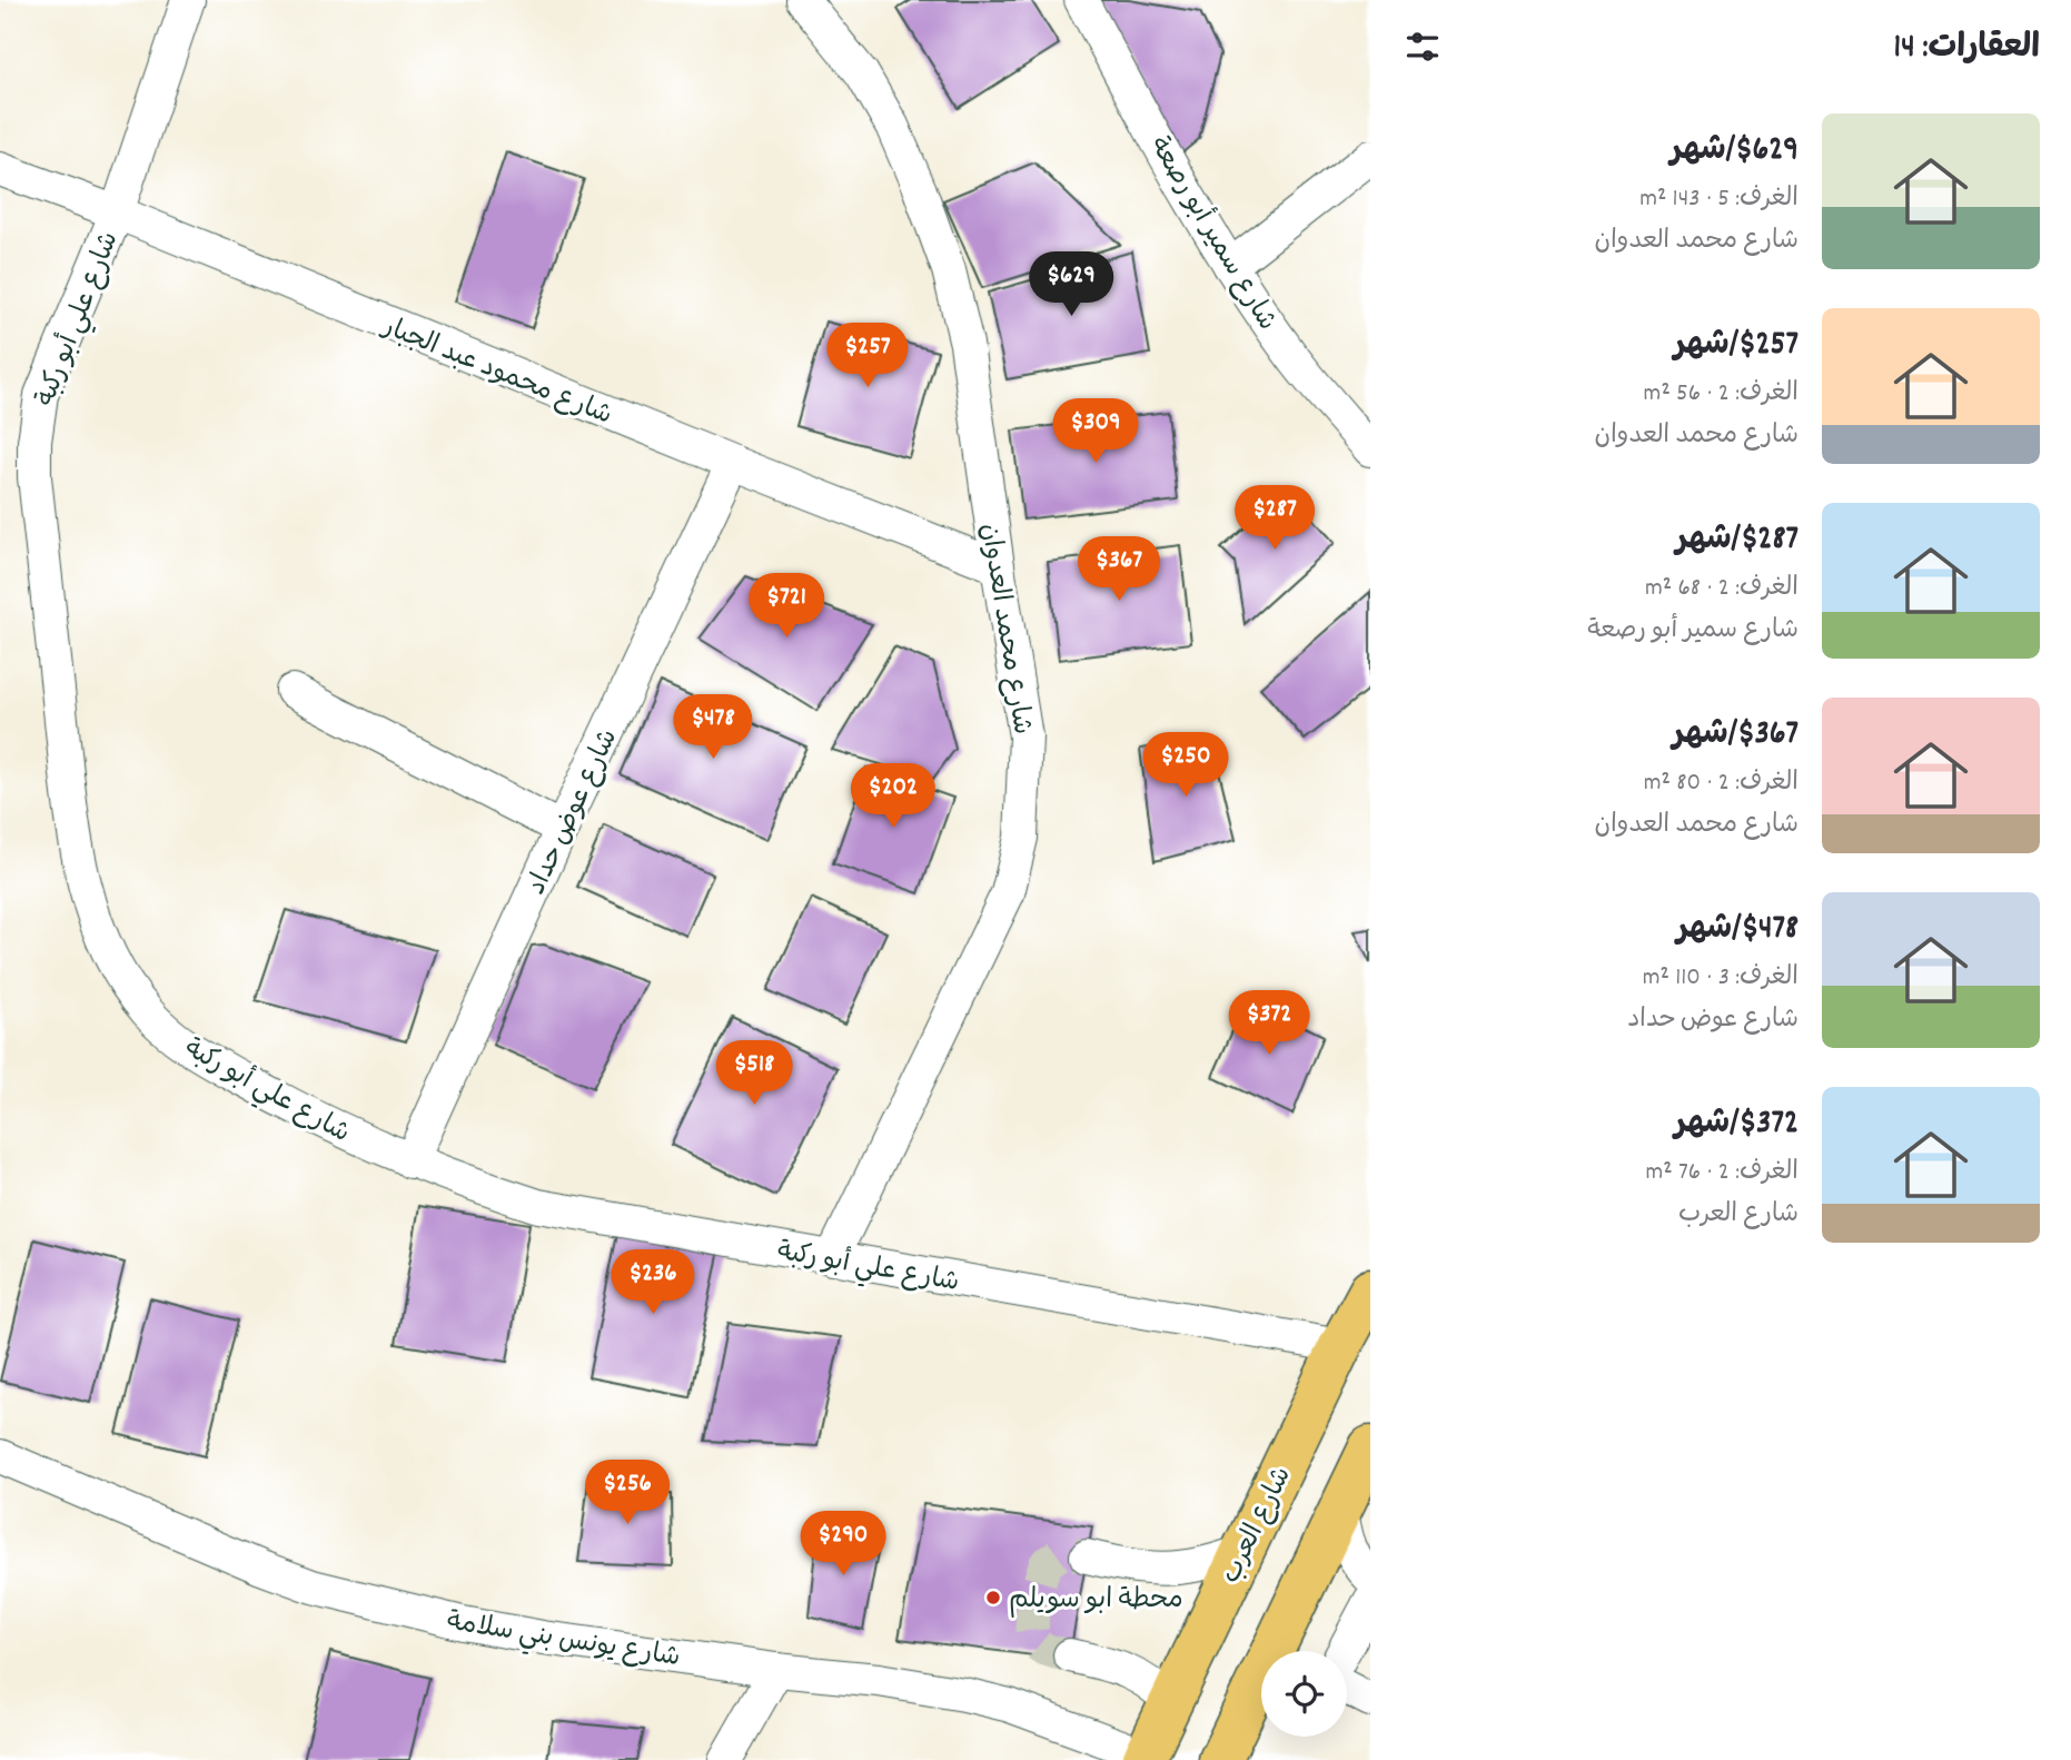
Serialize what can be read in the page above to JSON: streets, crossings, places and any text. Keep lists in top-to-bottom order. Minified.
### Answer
{"streets":{"main road":["شارع العرب"],"street":["شارع سمير أبو رصعة","شارع علي أبو ركبة","شارع محمود عبد الجبار","شارع محمد العدوان","شارع عوض حداد","شارع يونس بني سلامة"]},"crossings":[["شارع علي أبو ركبة","شارع محمود عبد الجبار"],["شارع علي أبو ركبة","شارع محمد العدوان"],["شارع علي أبو ركبة","شارع عوض حداد"],["شارع علي أبو ركبة","شارع العرب"],["شارع محمود عبد الجبار","شارع محمد العدوان"],["شارع محمود عبد الجبار","شارع عوض حداد"],["شارع العرب","شارع يونس بني سلامة"]],"places":["محطة ابو سويلم"],"page":{"heading":"العقارات: 14","list":[{"name":"$629/شهر","note":"الغرف: 5 · 143 m² · شارع محمد العدوان"},{"name":"$257/شهر","note":"الغرف: 2 · 56 m² · شارع محمد العدوان"},{"name":"$287/شهر","note":"الغرف: 2 · 68 m² · شارع سمير أبو رصعة"},{"name":"$367/شهر","note":"الغرف: 2 · 80 m² · شارع محمد العدوان"},{"name":"$478/شهر","note":"الغرف: 3 · 110 m² · شارع عوض حداد"},{"name":"$372/شهر","note":"الغرف: 2 · 76 m² · شارع العرب"}],"price":["$629","$257","$309","$287","$367","$721","$478","$250","$202","$372","$518","$236","$256","$290"]}}
